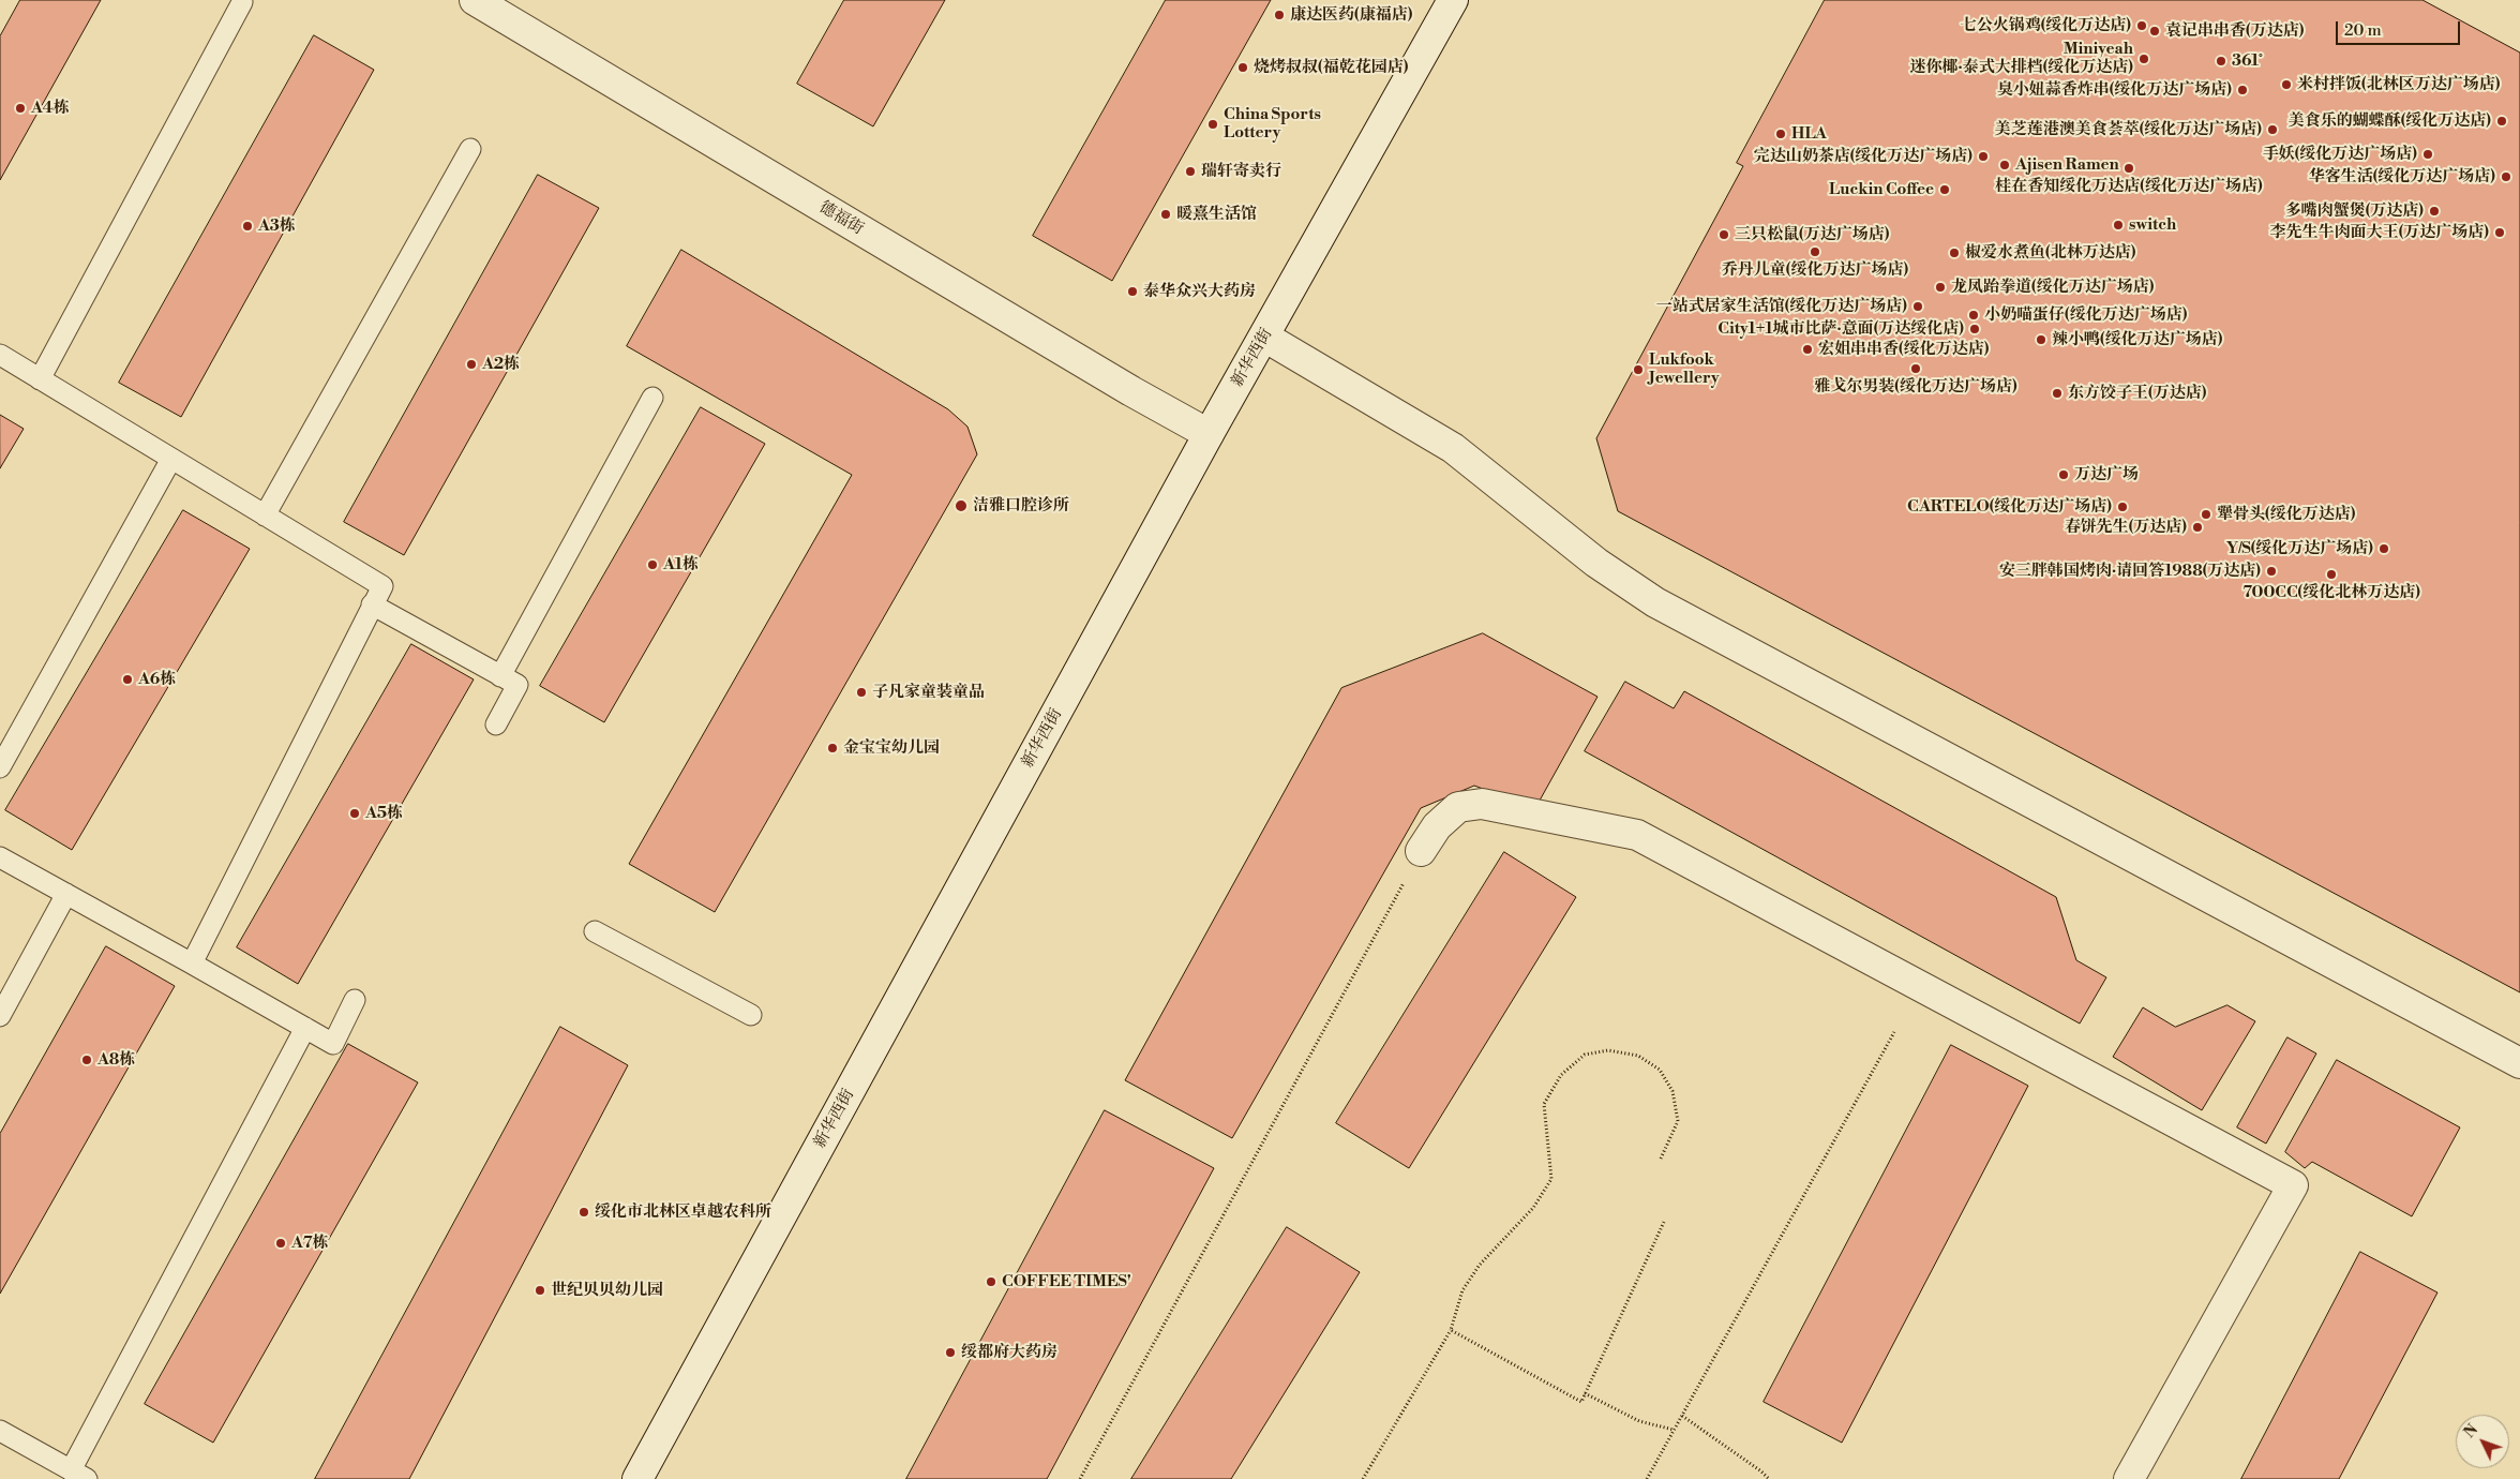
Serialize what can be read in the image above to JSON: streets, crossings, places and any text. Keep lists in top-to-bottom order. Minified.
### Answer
{"streets":{"street":["德福街","新华西街"]},"crossings":[["德福街","新华西街"]],"places":["康达医药(康福店)","七公火锅鸡(绥化万达店)","袁记串串香(万达店)","Miniyeah 迷你椰·泰式大排档(绥化万达店)","361˚","烧烤叔叔(福乾花园店)","米村拌饭(北林区万达广场店)","臭小妞蒜香炸串(绥化万达广场店)","A4栋","美食乐的蝴蝶酥(绥化万达店)","China Sports Lottery","美芝莲港澳美食荟萃(绥化万达广场店)","HLA","手妖(绥化万达广场店)","完达山奶茶店(绥化万达广场店)","Ajisen Ramen","桂在香知绥化万达店(绥化万达广场店)","瑞轩寄卖行","华客生活(绥化万达广场店)","Luckin Coffee","多嘴肉蟹煲(万达店)","暖熹生活馆","switch","A3栋","李先生牛肉面大王(万达广场店)","三只松鼠(万达广场店)","乔丹儿童(绥化万达广场店)","椒爱水煮鱼(北林万达店)","龙凤跆拳道(绥化万达广场店)","泰华众兴大药房","一站式居家生活馆(绥化万达广场店)","小奶喵蛋仔(绥化万达广场店)","City1+1城市比萨·意面(万达绥化店)","辣小鸭(绥化万达广场店)","宏姐串串香(绥化万达店)","A2栋","雅戈尔男装(绥化万达广场店)","Lukfook Jewellery","东方饺子王(万达店)","万达广场","洁雅口腔诊所","CARTELO(绥化万达广场店)","犟骨头(绥化万达店)","春饼先生(万达店)","Y/S(绥化万达广场店)","A1栋","安三胖韩国烤肉·请回答1988(万达店)","700CC(绥化北林万达店)","A6栋","子凡家童装童品","金宝宝幼儿园","A5栋","A8栋","绥化市北林区卓越农科所","A7栋","COFFEE TIMES'","世纪贝贝幼儿园","绥都府大药房"],"scale_bar":"20 m","north":"top left"}
